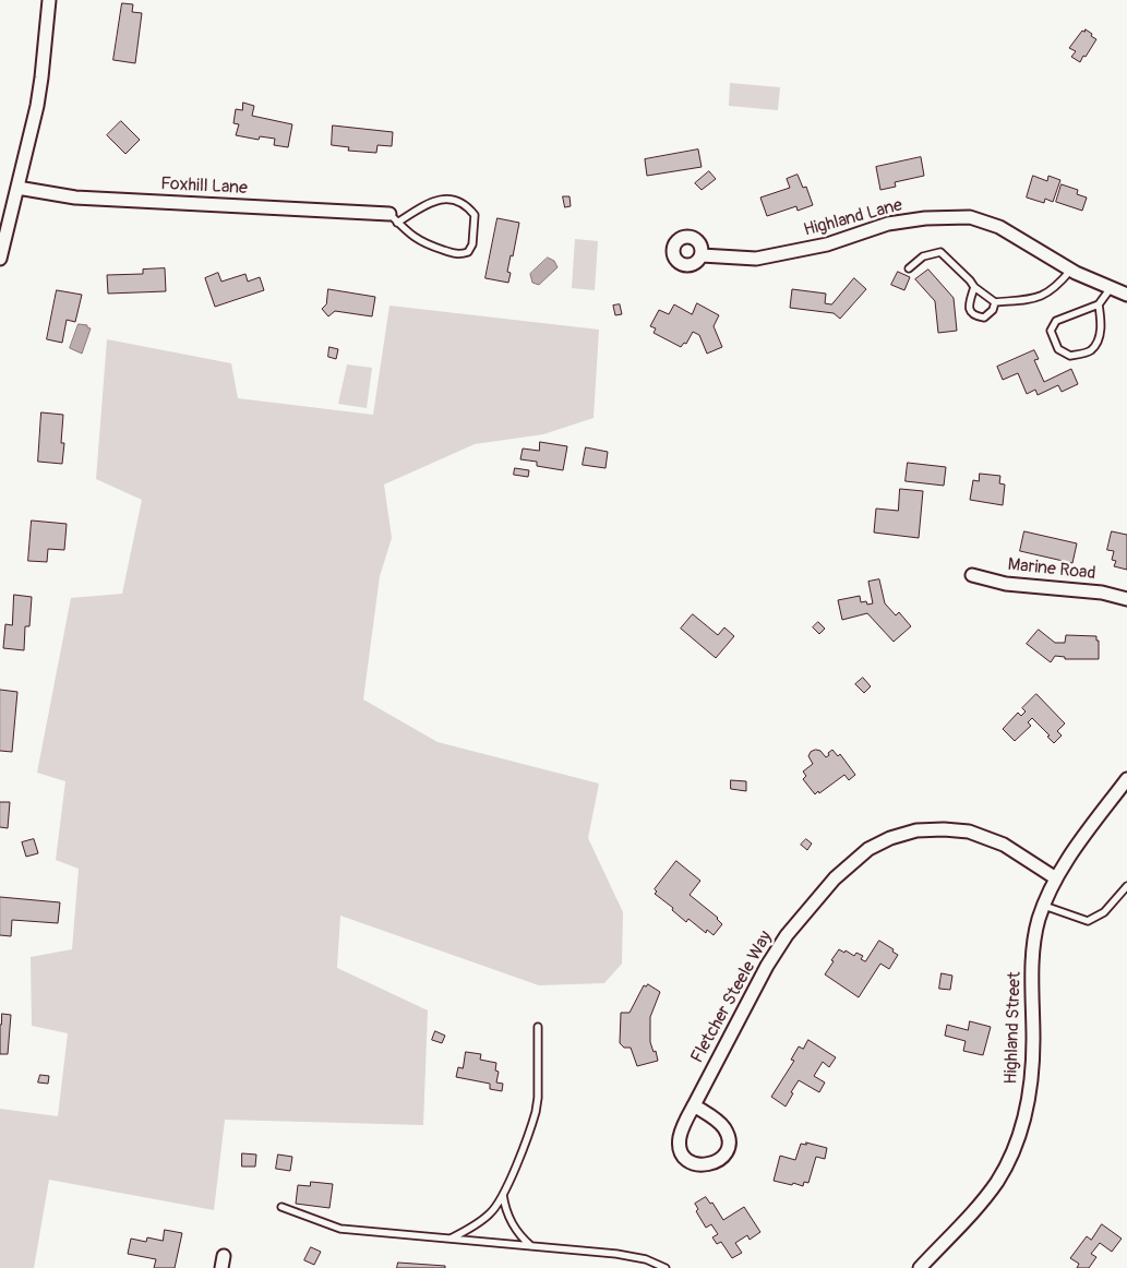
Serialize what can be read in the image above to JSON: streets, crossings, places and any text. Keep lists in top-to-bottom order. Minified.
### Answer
{"streets":{"street":["Foxhill Lane","Highland Lane","Marine Road","Fletcher Steele Way","Highland Street"]},"crossings":[["Fletcher Steele Way","Highland Street"]]}
